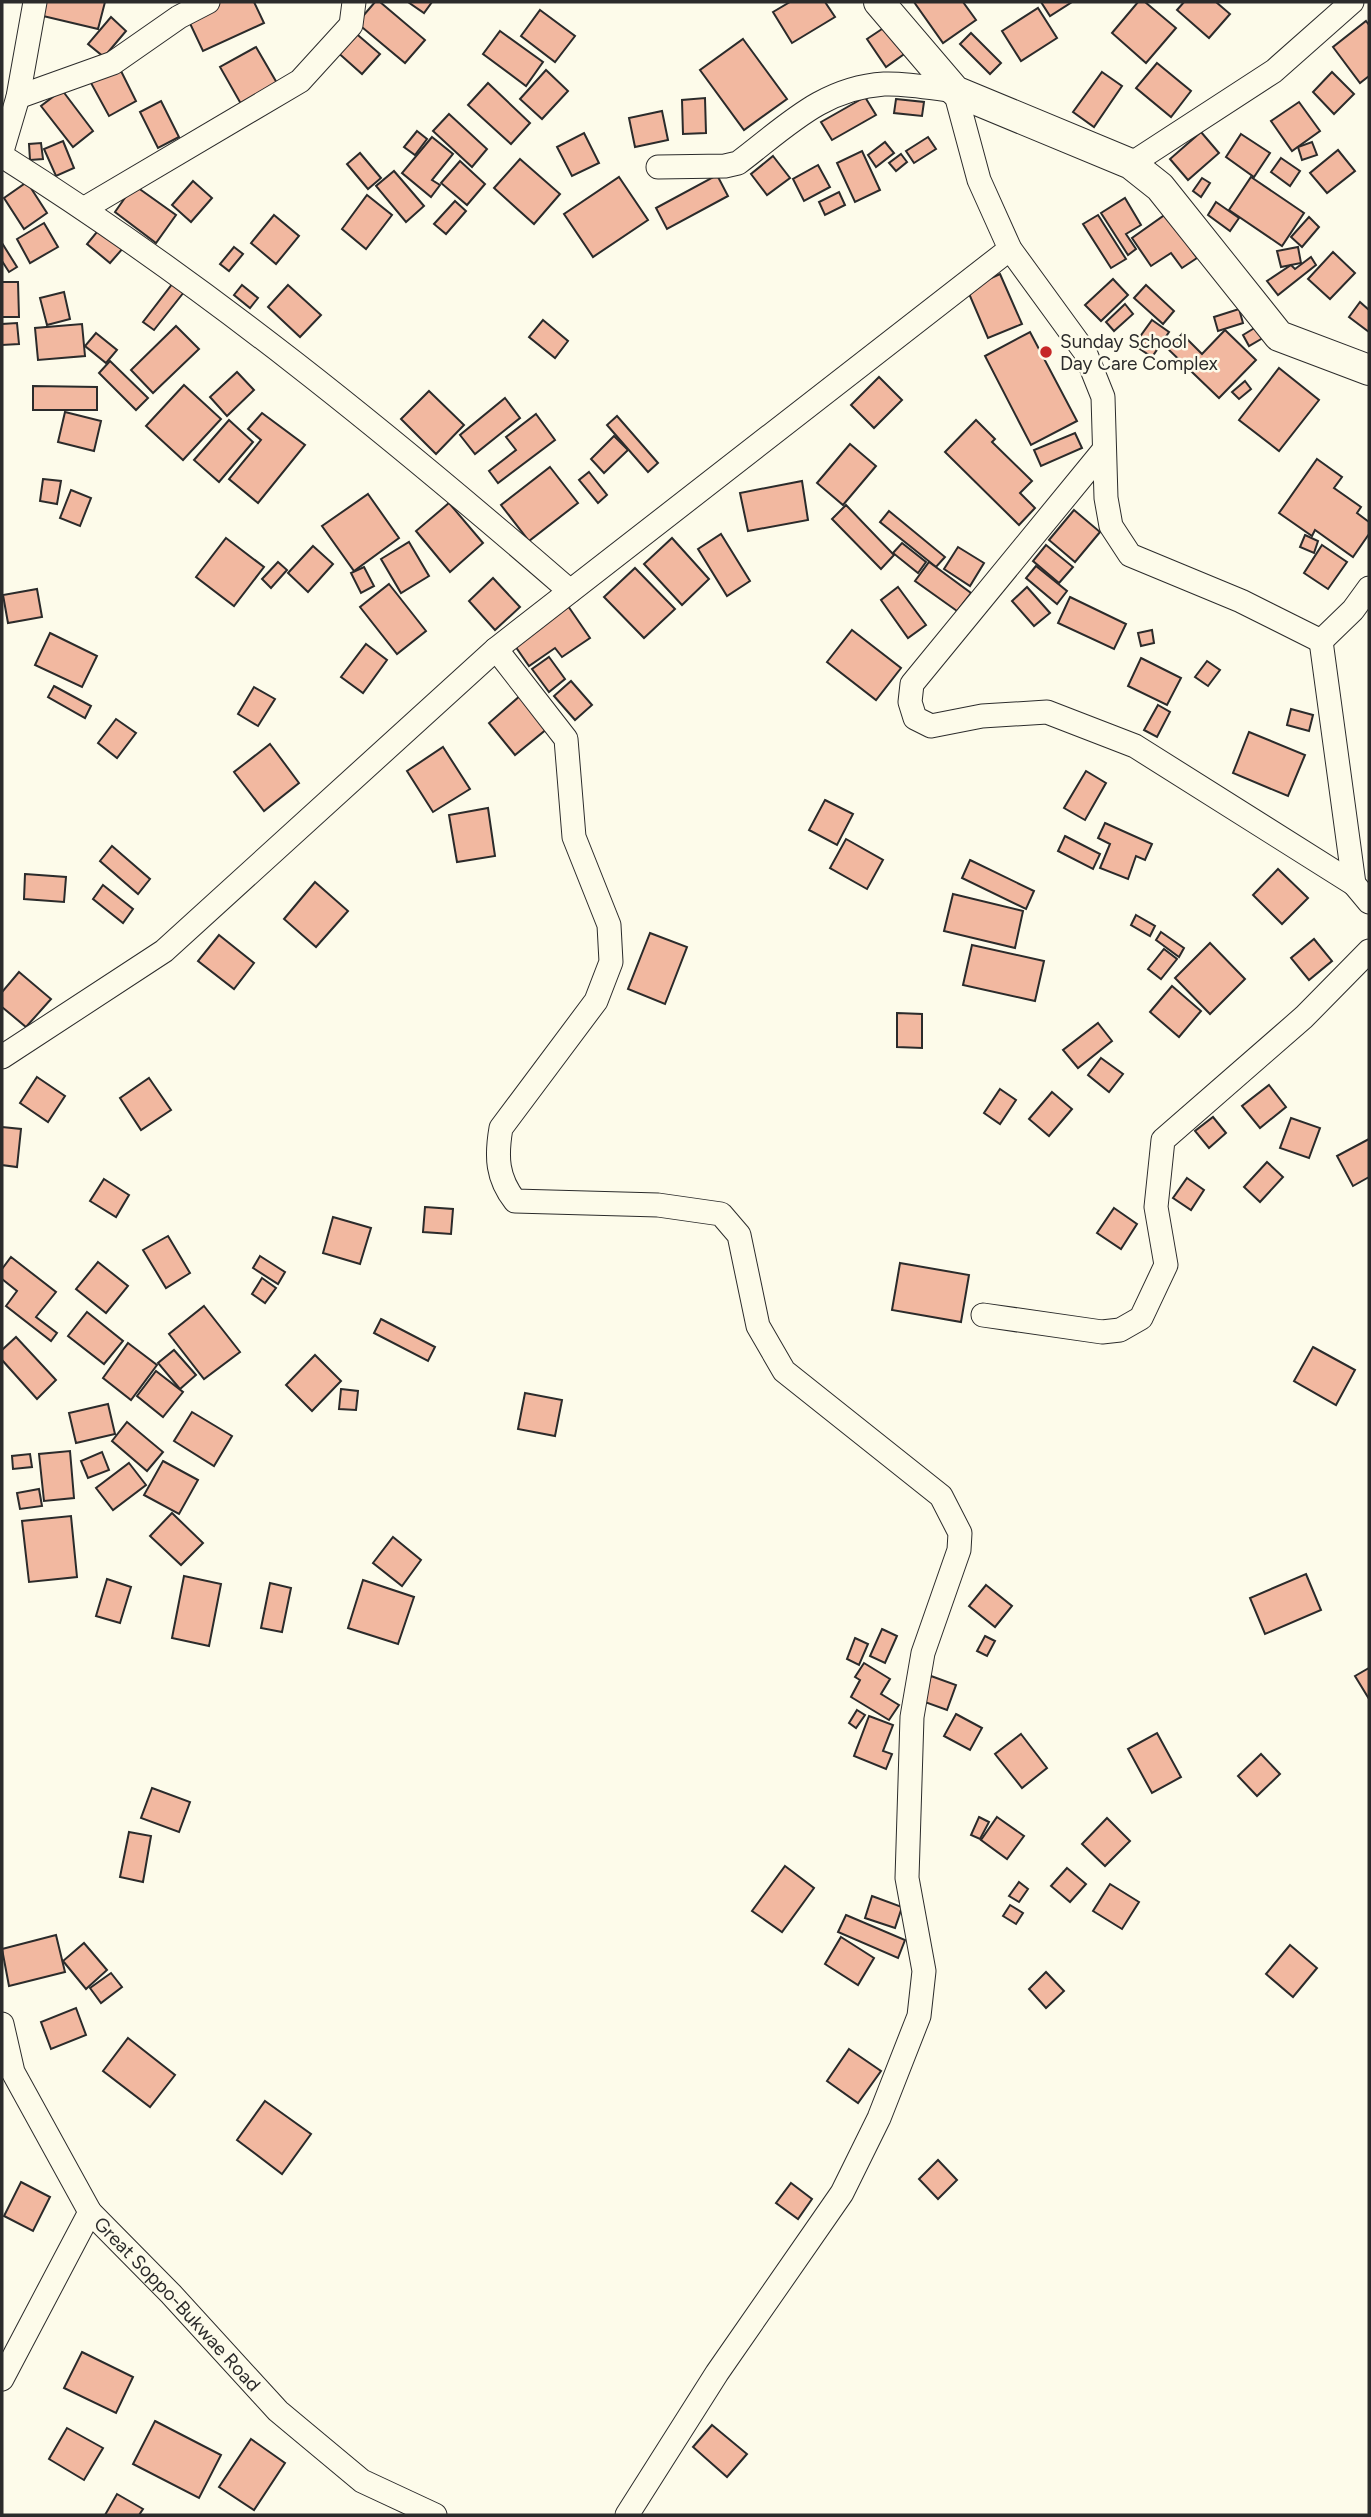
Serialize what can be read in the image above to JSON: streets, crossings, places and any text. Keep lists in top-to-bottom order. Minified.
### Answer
{"streets":{"street":["Great Soppo-Bukwae Road"]},"places":["Sunday School Day Care Complex"]}
